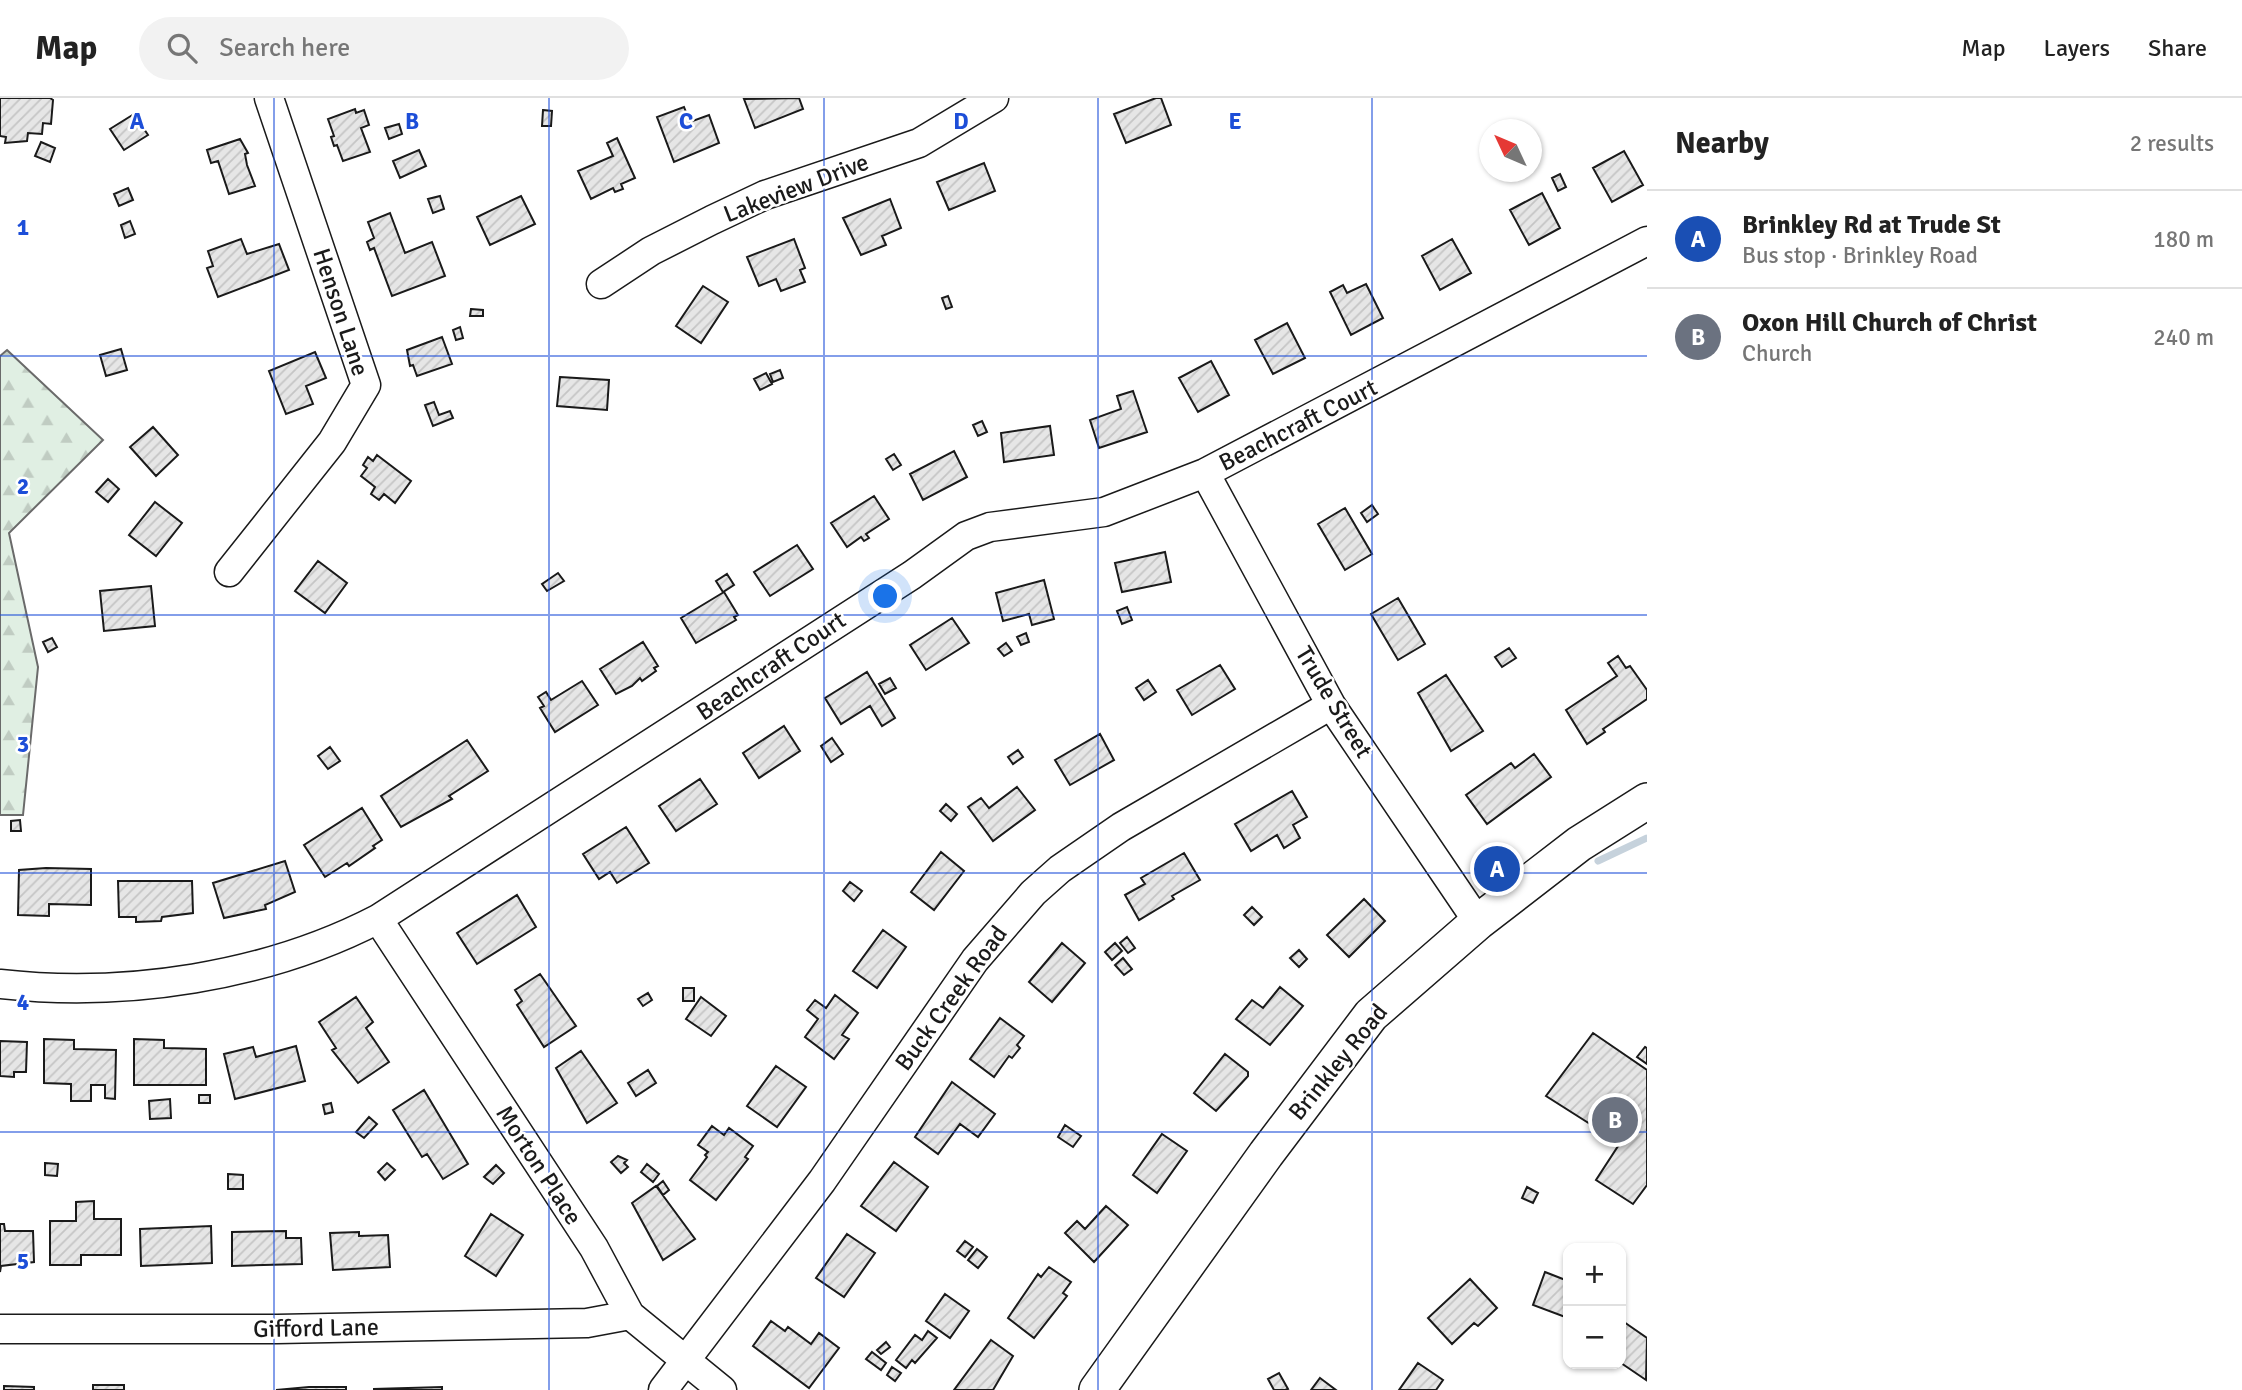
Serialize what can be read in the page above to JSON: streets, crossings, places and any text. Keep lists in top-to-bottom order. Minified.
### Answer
{"streets":{"main road":["Brinkley Road"],"street":["Lakeview Drive","Henson Lane","Beachcraft Court","Trude Street","Buck Creek Road","Morton Place","Gifford Lane"]},"crossings":[["Beachcraft Court","Trude Street"],["Beachcraft Court","Morton Place"],["Trude Street","Buck Creek Road"],["Trude Street","Brinkley Road"],["Buck Creek Road","Morton Place"],["Morton Place","Gifford Lane"]],"north":"top left","page":{"header":"Map","search":"Search here","nav":["Map","Layers","Share"],"heading":["Nearby","2 results"],"list":[{"mark":"A","name":"Brinkley Rd at Trude St","note":"Bus stop · Brinkley Road","value":"180 m"},{"mark":"B","name":"Oxon Hill Church of Christ","note":"Church","value":"240 m"}],"pins":["A","B"],"map_buttons":["+","−"]},"grid":{"columns":["A","B","C","D","E"],"rows":["1","2","3","4","5"]}}
